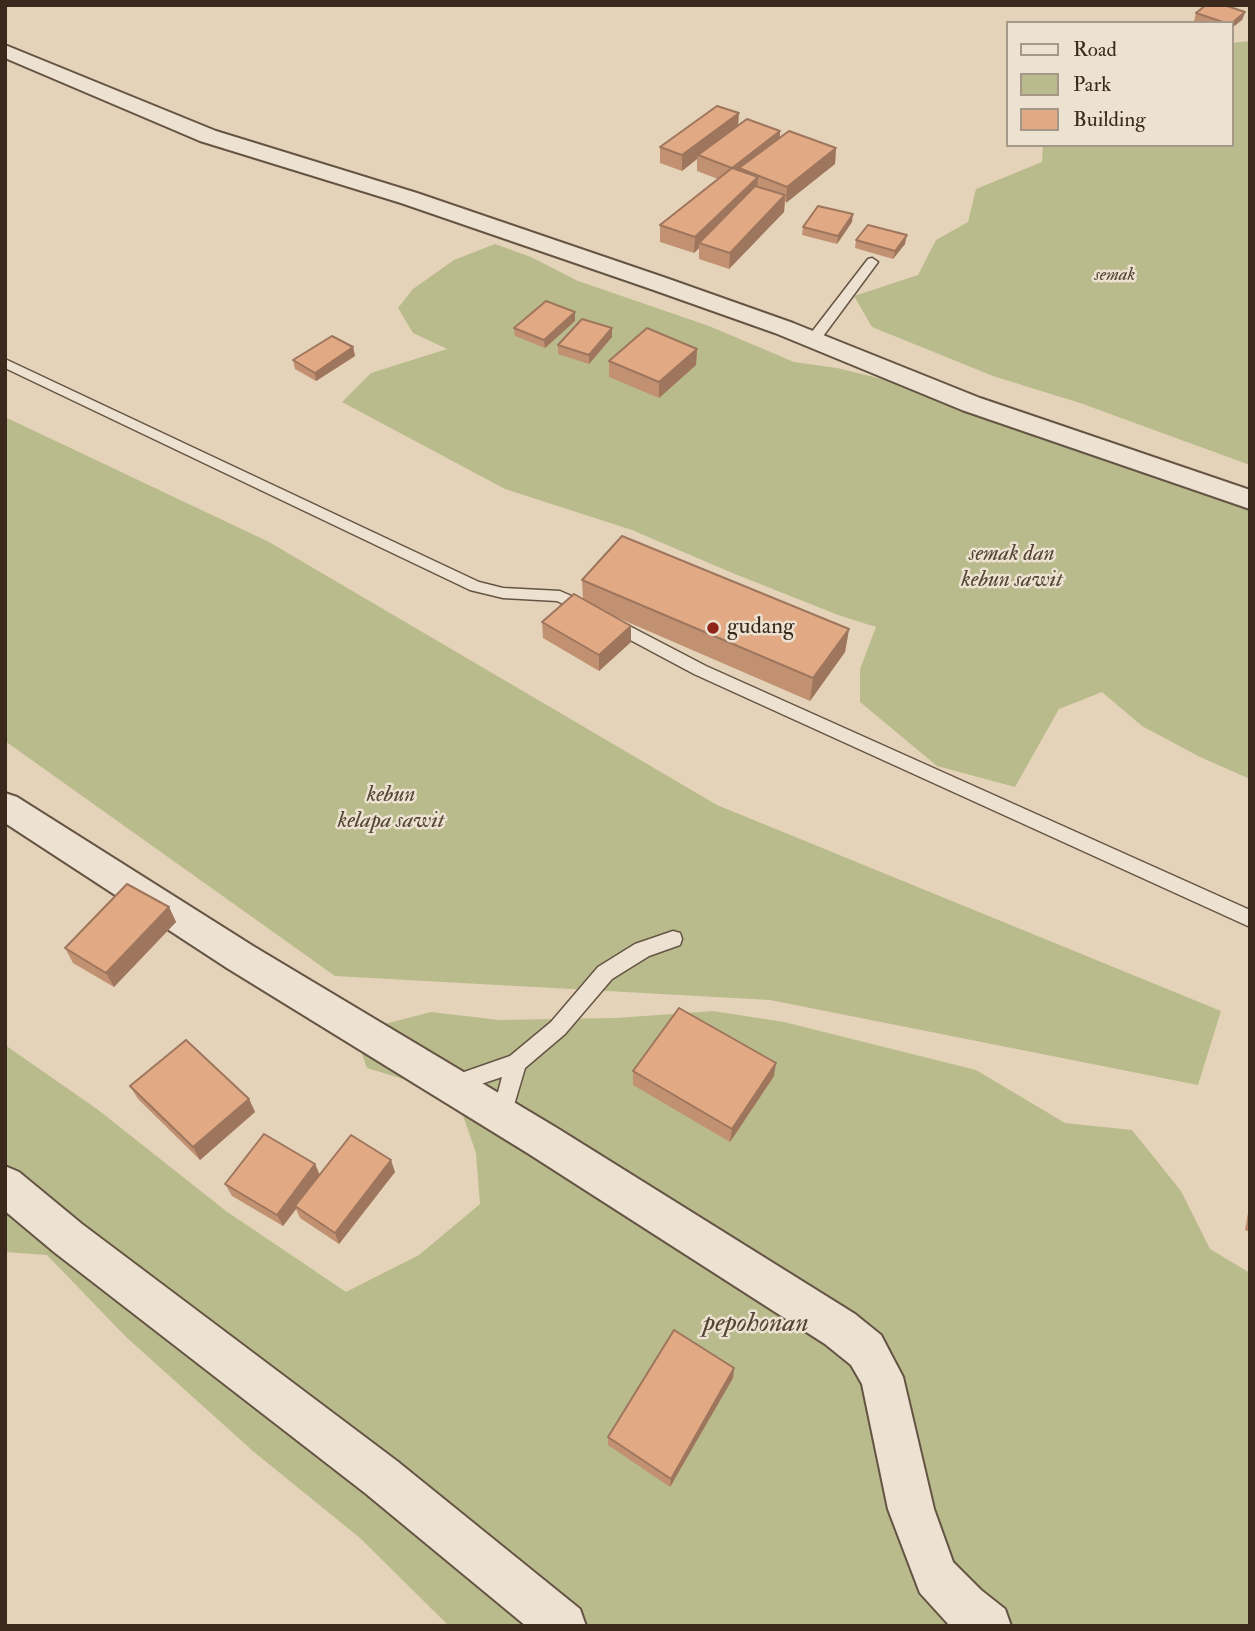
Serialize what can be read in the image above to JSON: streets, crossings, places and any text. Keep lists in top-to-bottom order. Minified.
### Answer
{"parks":["semak","semak dan kebun sawit","kebun kelapa sawit","pepohonan"],"places":["gudang"],"legend":["Road","Park","Building"]}
